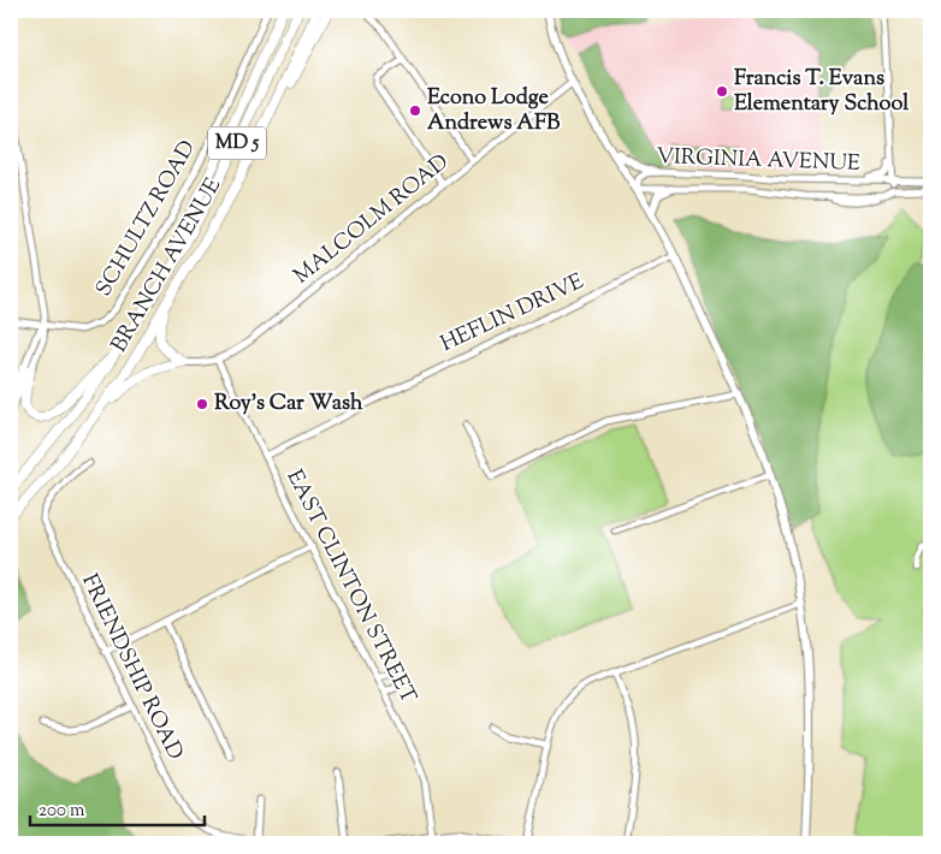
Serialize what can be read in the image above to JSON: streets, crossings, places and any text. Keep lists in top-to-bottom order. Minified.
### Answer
{"streets":{"highway":["MD 5","BRANCH AVENUE"],"street":["VIRGINIA AVENUE","SCHULTZ ROAD","MALCOLM ROAD","HEFLIN DRIVE","EAST CLINTON STREET","FRIENDSHIP ROAD"]},"crossings":[["MALCOLM ROAD","EAST CLINTON STREET"],["HEFLIN DRIVE","EAST CLINTON STREET"]],"places":["Francis T. Evans Elementary School","Econo Lodge Andrews AFB","Roy's Car Wash"],"scale_bar":"200 m"}
